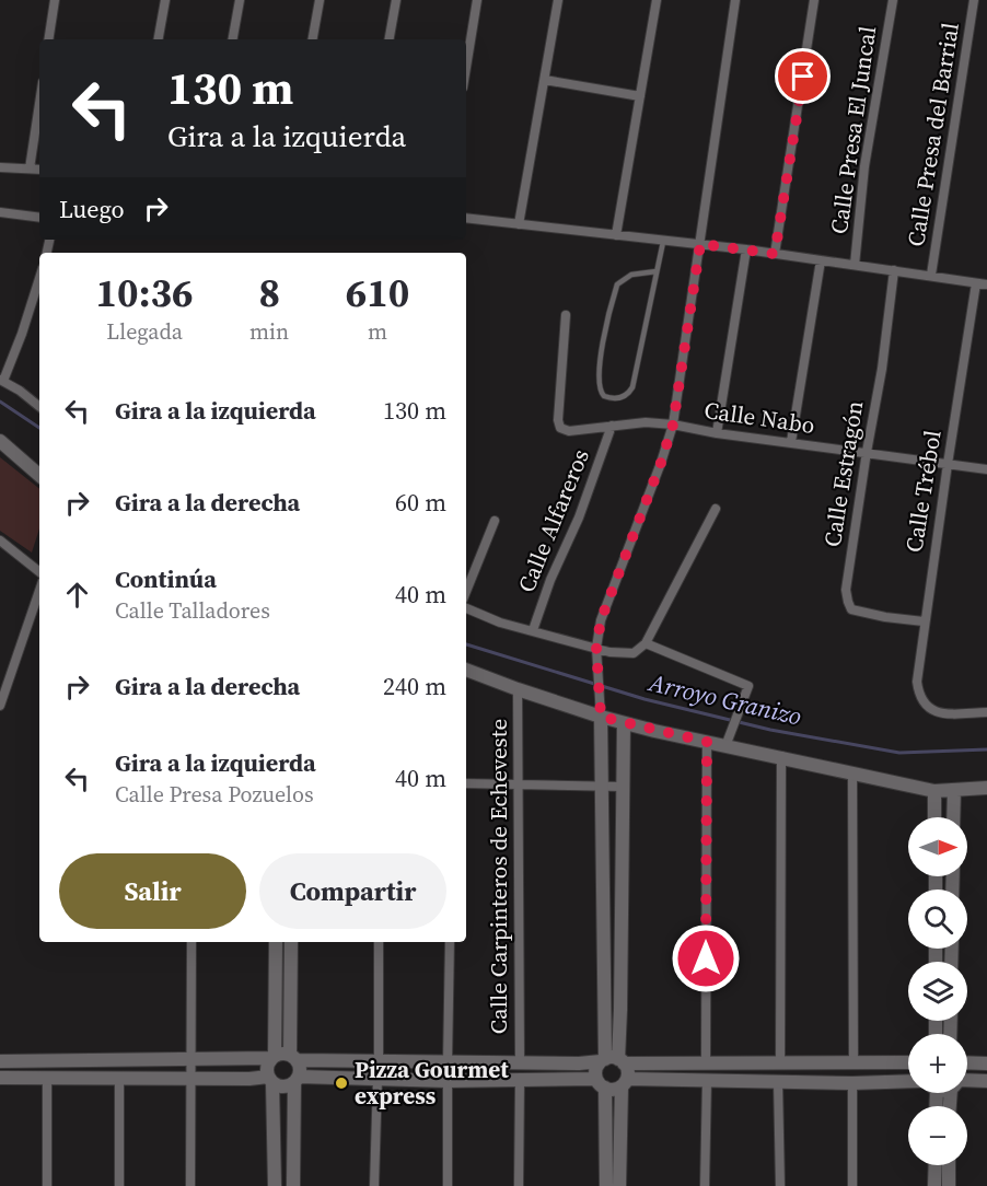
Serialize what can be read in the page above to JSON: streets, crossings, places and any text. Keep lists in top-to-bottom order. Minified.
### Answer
{"streets":{"street":["Calle Presa El Juncal","Calle Presa del Barrial","Calle Nabo","Calle Estragón","Calle Trébol","Calle Alfareros","Calle Carpinteros de Echeveste"]},"crossings":[["Calle Nabo","Calle Estragón"],["Calle Nabo","Calle Trébol"],["Calle Nabo","Calle Alfareros"],["Calle Estragón","Calle Trébol"]],"water":["Arroyo Granizo"],"places":["Pizza Gourmet express"],"north":"right","page":{"turn":["130 m","Gira a la izquierda"],"then":"Luego","eta":["10:36","Llegada","8","min","610","m"],"list":[{"name":"Gira a la izquierda","value":"130 m"},{"name":"Gira a la derecha","value":"60 m"},{"name":"Continúa","note":"Calle Talladores","value":"40 m"},{"name":"Gira a la derecha","value":"240 m"},{"name":"Gira a la izquierda","note":"Calle Presa Pozuelos","value":"40 m"}],"map_buttons":["+","−"],"buttons":["Salir","Compartir"]}}
